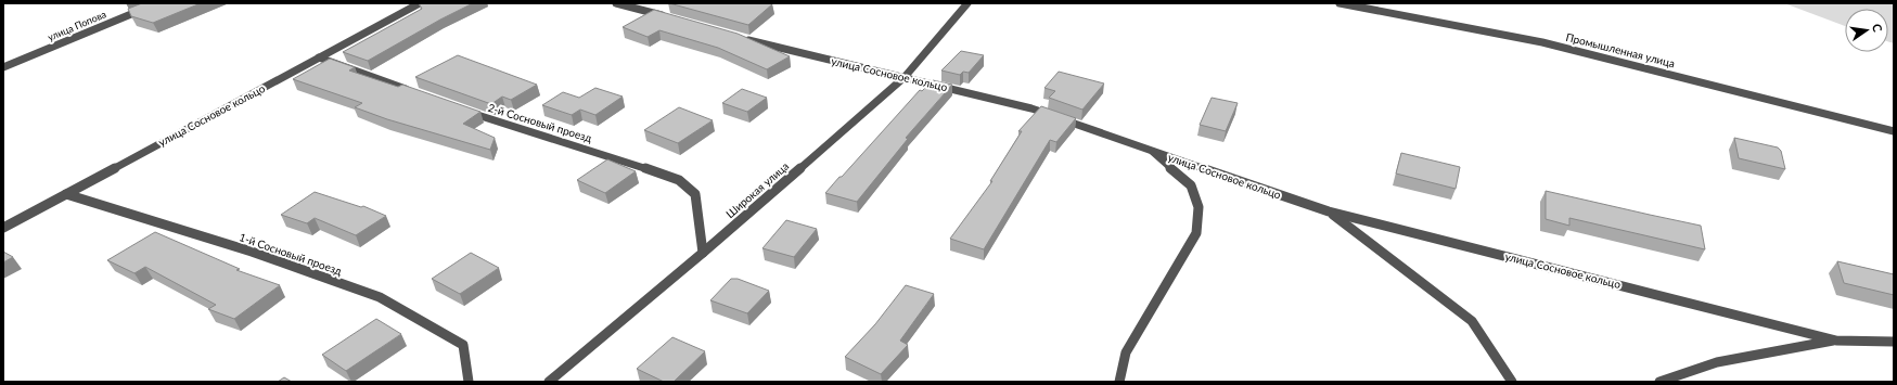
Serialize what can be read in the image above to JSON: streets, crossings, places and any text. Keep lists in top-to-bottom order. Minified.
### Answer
{"streets":{"street":["улица Попова","Промышленная улица","улица Сосновое кольцо","2-й Сосновый проезд","Широкая улица","1-й Сосновый проезд"]},"crossings":[["улица Сосновое кольцо","Широкая улица"],["улица Сосновое кольцо","1-й Сосновый проезд"],["2-й Сосновый проезд","Широкая улица"]],"north":"right"}
